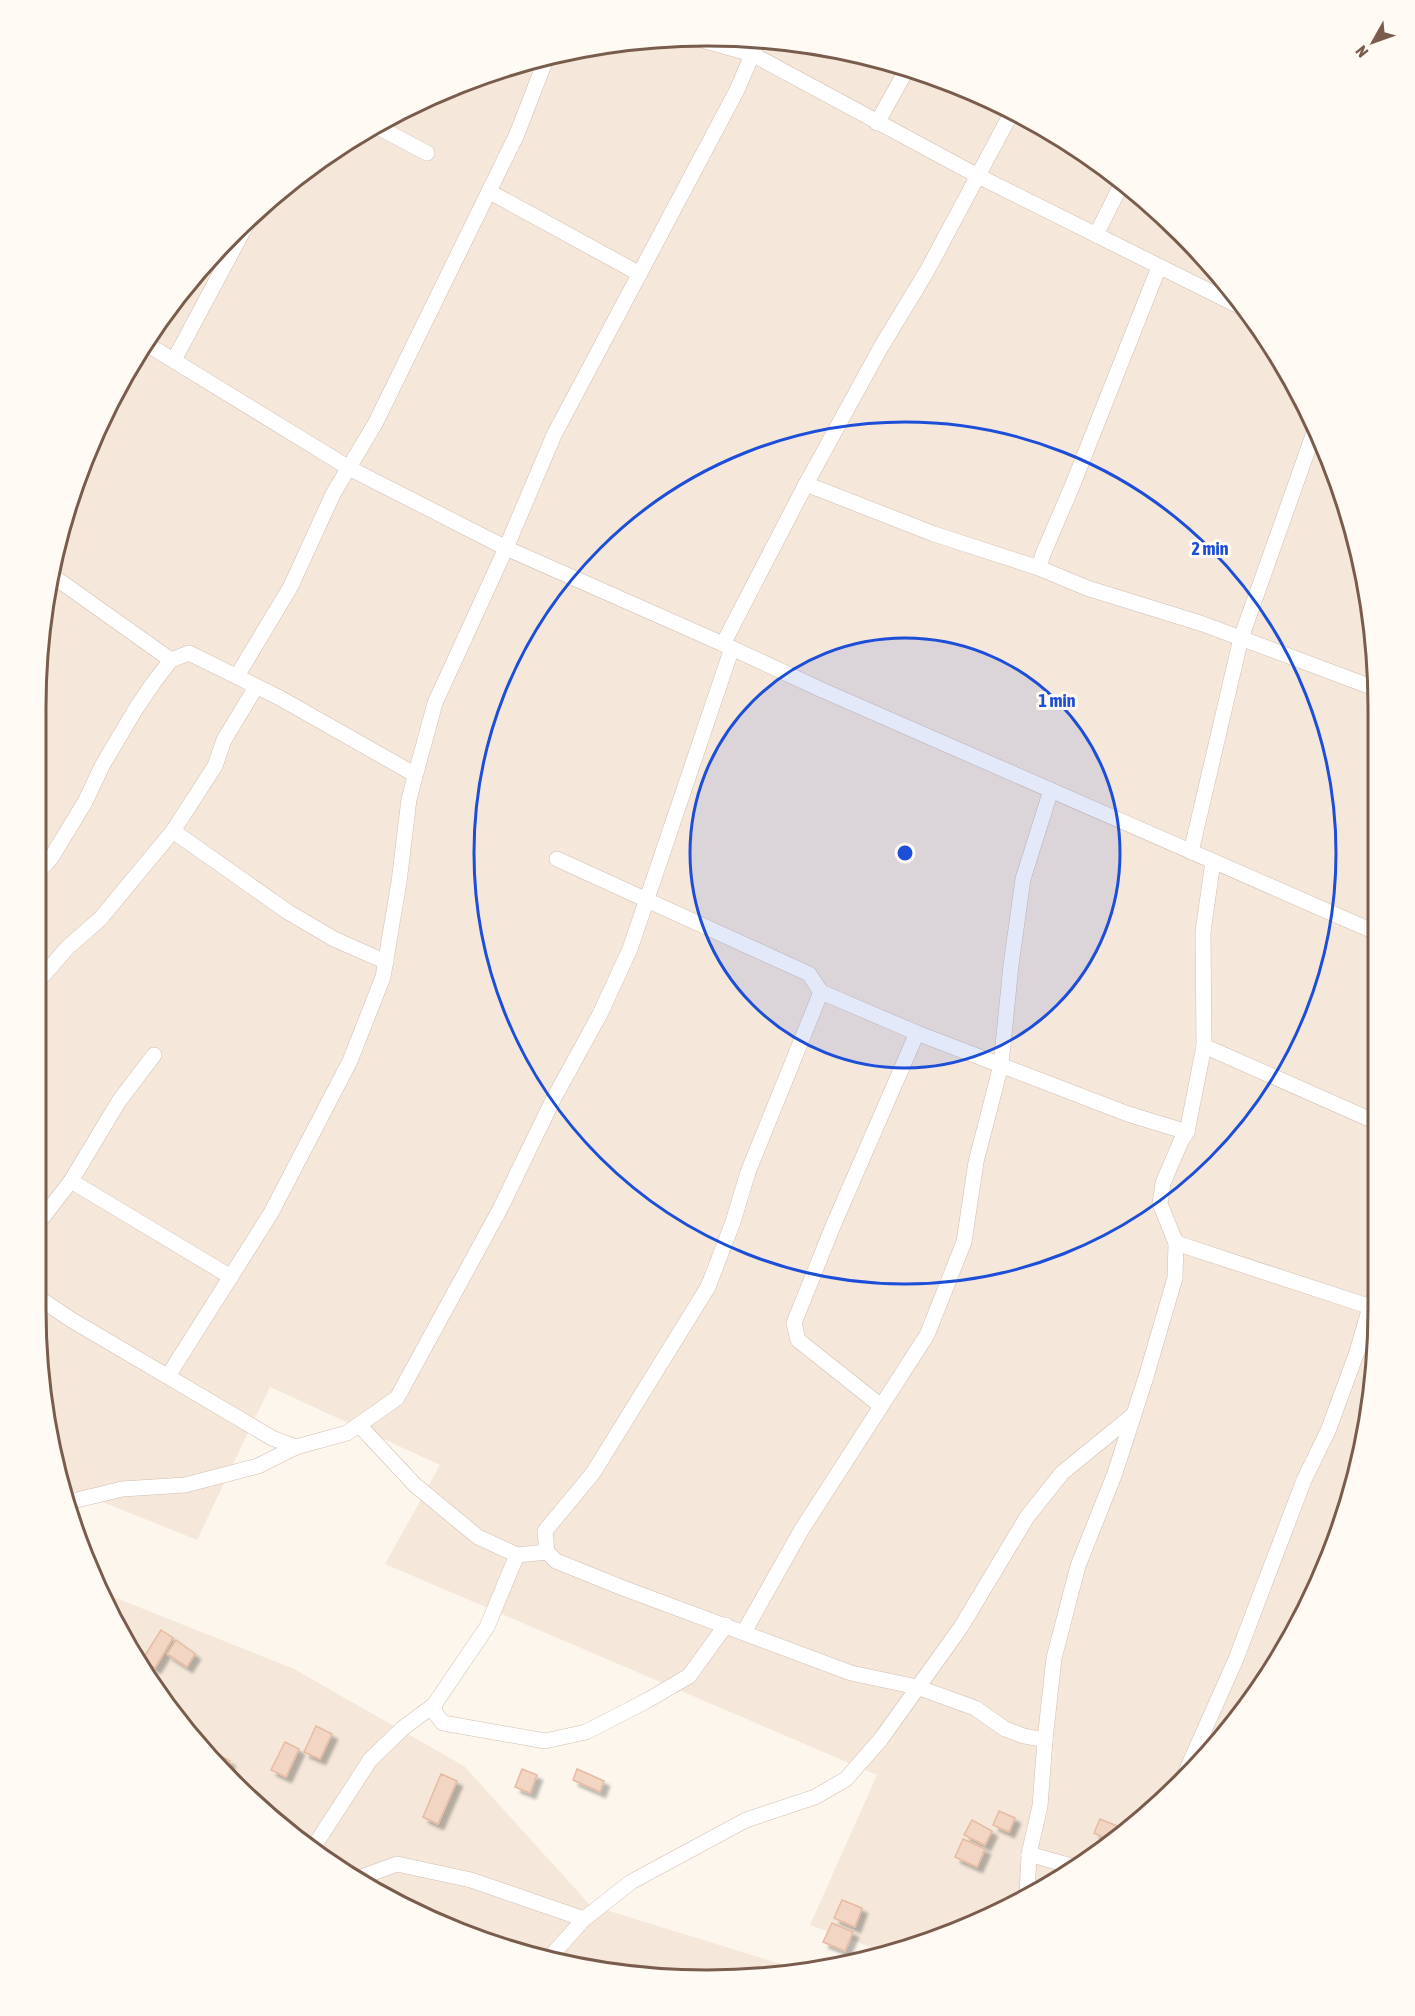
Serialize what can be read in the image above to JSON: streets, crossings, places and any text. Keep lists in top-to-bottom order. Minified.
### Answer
{"north":"bottom left","rings":["2 min","1 min"]}
